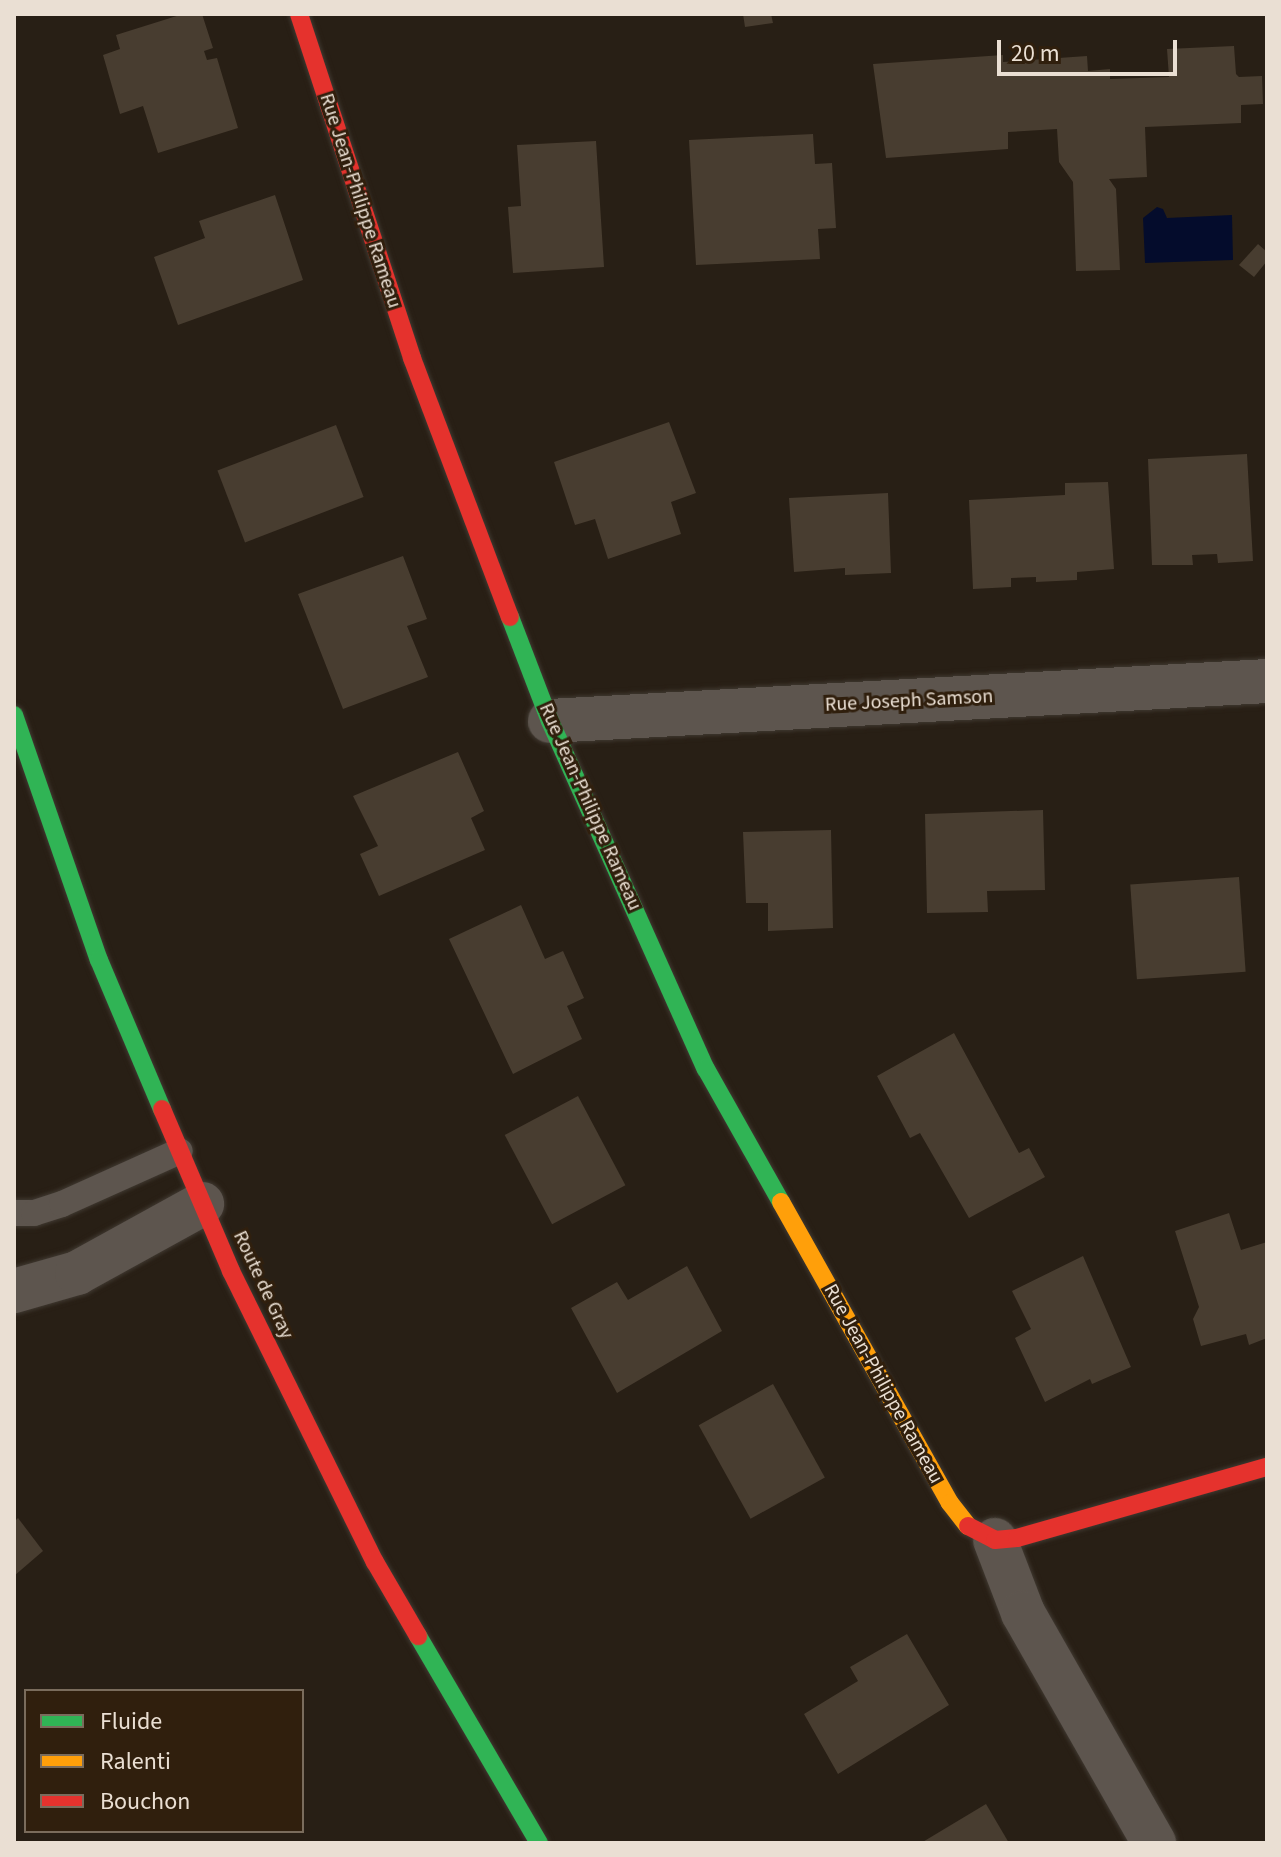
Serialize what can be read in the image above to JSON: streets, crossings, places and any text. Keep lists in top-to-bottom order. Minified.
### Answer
{"streets":{"street":["Rue Jean-Philippe Rameau","Rue Joseph Samson","Route de Gray"]},"crossings":[["Rue Jean-Philippe Rameau","Rue Joseph Samson"]],"legend":["Fluide","Ralenti","Bouchon"],"scale_bar":"20 m"}
